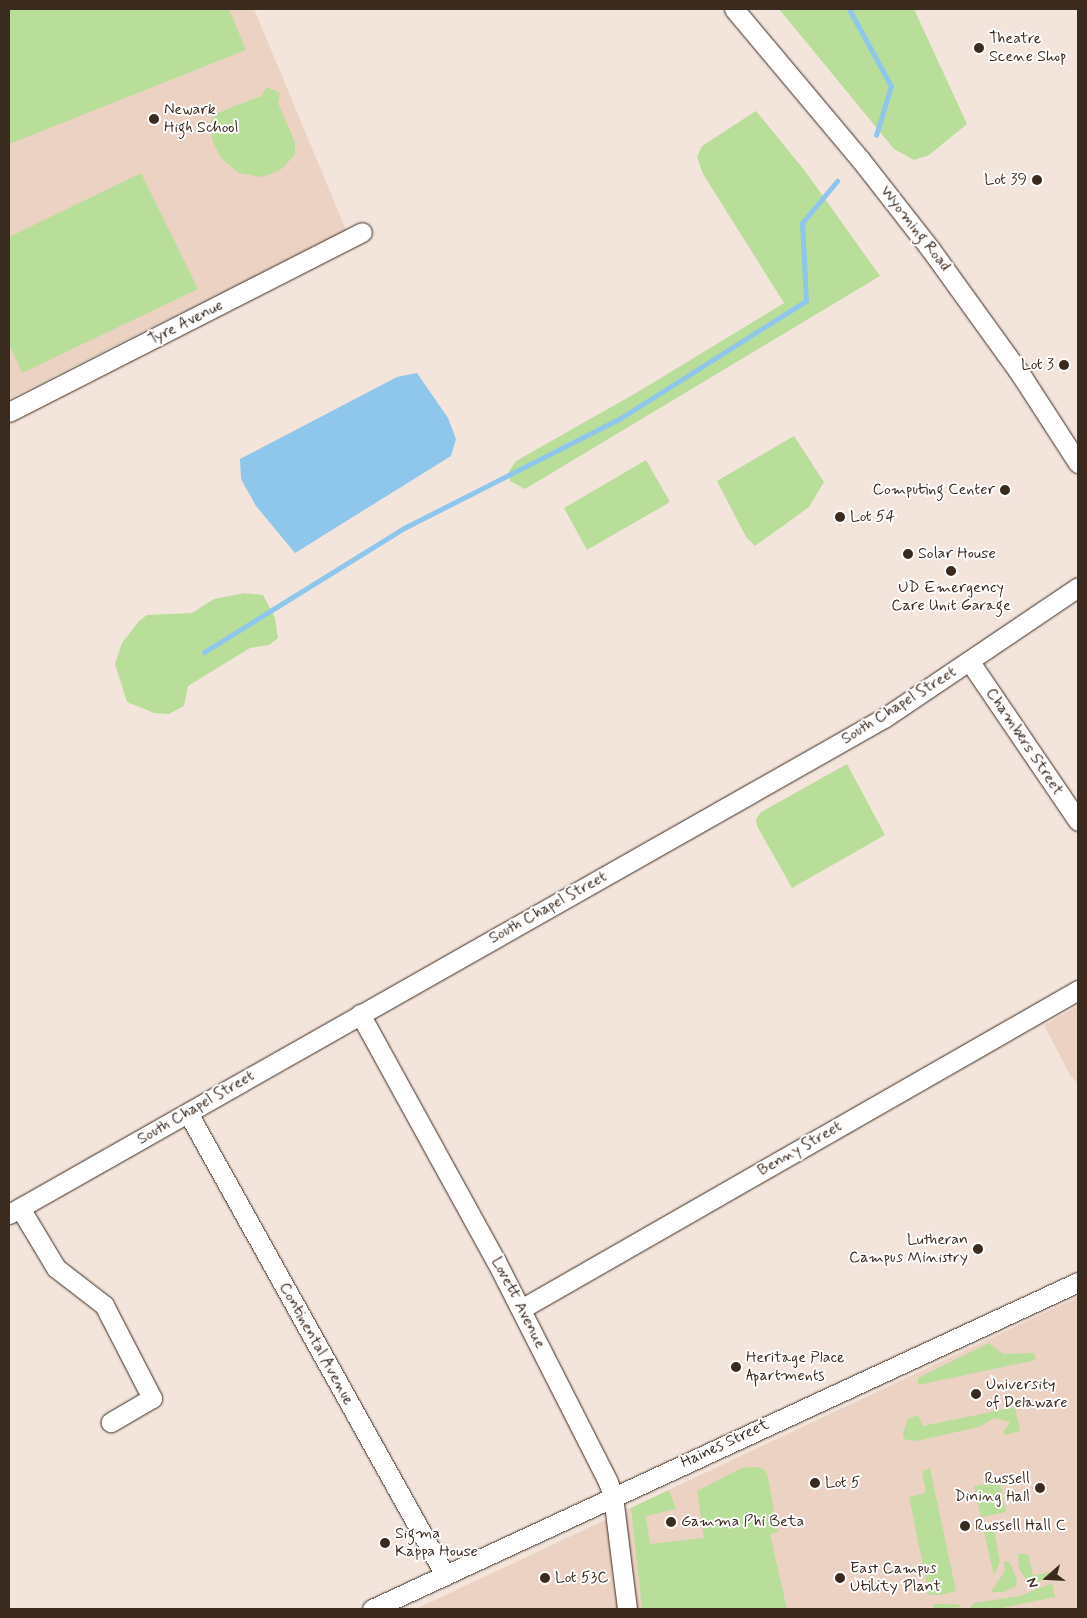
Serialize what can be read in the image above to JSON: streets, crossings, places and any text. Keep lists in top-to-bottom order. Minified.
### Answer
{"streets":{"street":["Wyoming Road","Tyre Avenue","South Chapel Street","Chambers Street","Benny Street","Lovett Avenue","Continental Avenue","Haines Street"]},"crossings":[["South Chapel Street","Chambers Street"],["South Chapel Street","Lovett Avenue"],["South Chapel Street","Continental Avenue"],["Benny Street","Lovett Avenue"],["Lovett Avenue","Haines Street"],["Continental Avenue","Haines Street"]],"places":["Theatre Scene Shop","Newark High School","Lot 39","Lot 3","Computing Center","Lot 54","Solar House","UD Emergency Care Unit Garage","Lutheran Campus Ministry","Heritage Place Apartments","University of Delaware","Lot 5","Russell Dining Hall","Gamma Phi Beta","Russell Hall C","Sigma Kappa House","Lot 53C","East Campus Utility Plant"],"north":"left"}
